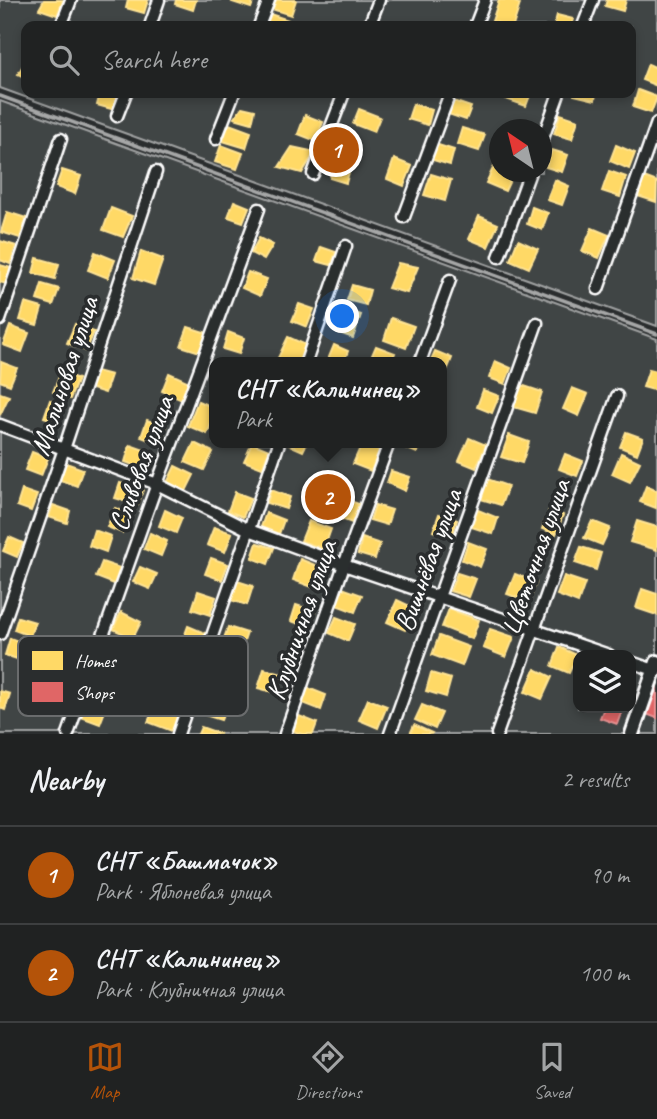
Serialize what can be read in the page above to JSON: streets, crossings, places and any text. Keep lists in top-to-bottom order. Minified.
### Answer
{"streets":{"street":["Малиновая улица","Сливовая улица","Цветочная улица","Вишнёвая улица","Клубничная улица"]},"legend":["Homes","Shops"],"north":"top left","page":{"search":"Search here","pins":["1","2"],"popup":["СНТ «Калининец»","Park"],"heading":["Nearby","2 results"],"list":[{"mark":"1","name":"СНТ «Башмачок»","note":"Park · Яблоневая улица","value":"90 m"},{"mark":"2","name":"СНТ «Калининец»","note":"Park · Клубничная улица","value":"100 m"}],"nav":["Map","Directions","Saved"]}}
